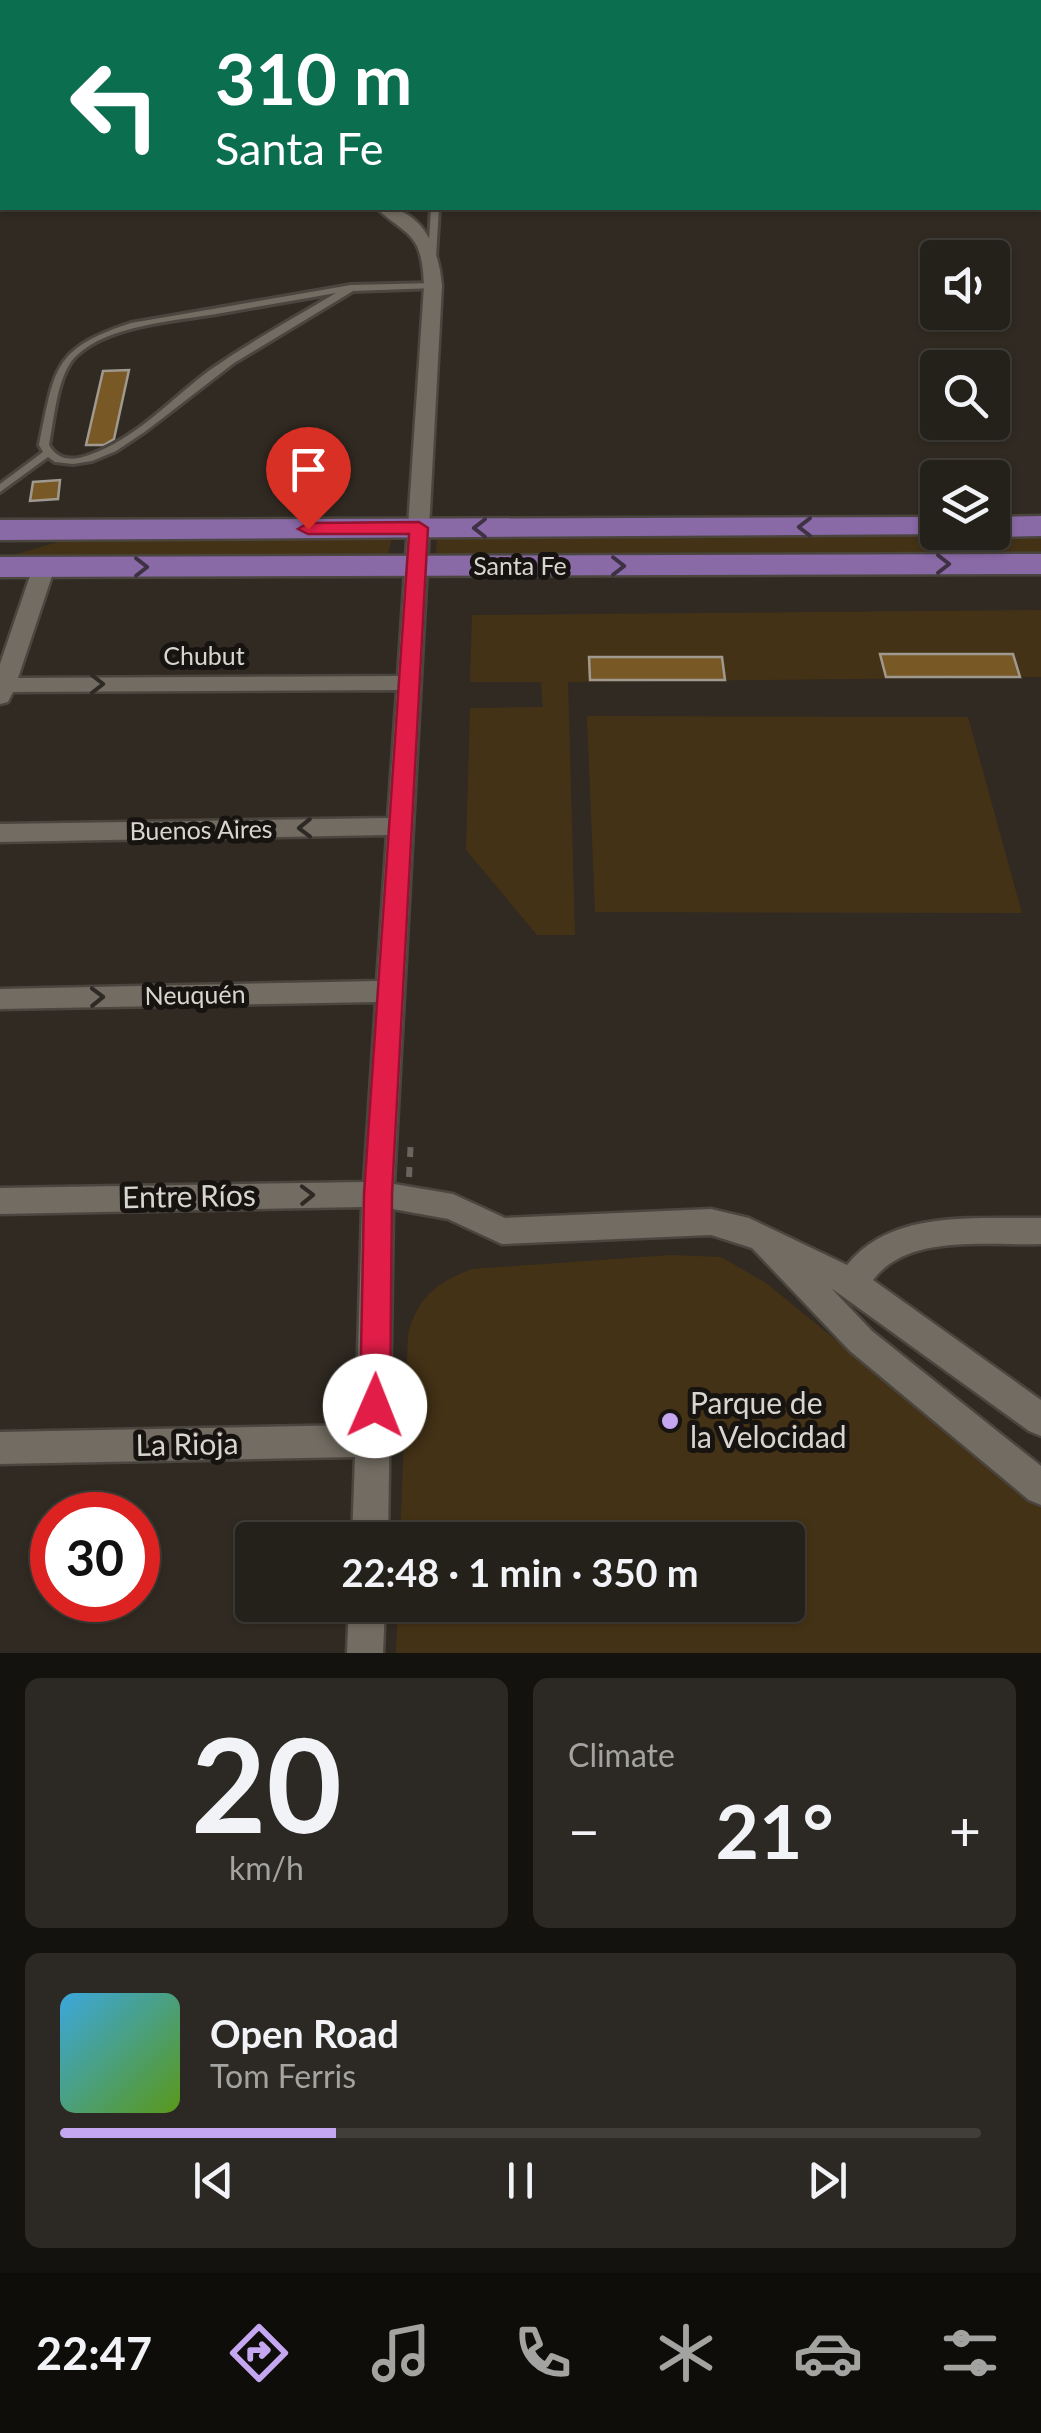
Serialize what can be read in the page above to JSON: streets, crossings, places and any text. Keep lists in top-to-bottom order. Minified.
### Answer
{"streets":{"main road":["Santa Fe"],"street":["Chubut","Buenos Aires","Neuquén","Entre Ríos","La Rioja"]},"one_way":["Chubut","Buenos Aires","Neuquén"],"places":["Parque de la Velocidad"],"page":{"turn":["310 m","Santa Fe"],"limit":"30","trip":"22:48 · 1 min · 350 m","tile":[["20","km/h"],"Climate"],"heat":["−","21°","+"],"song":["Open Road","Tom Ferris"],"tabs":"22:47"}}
